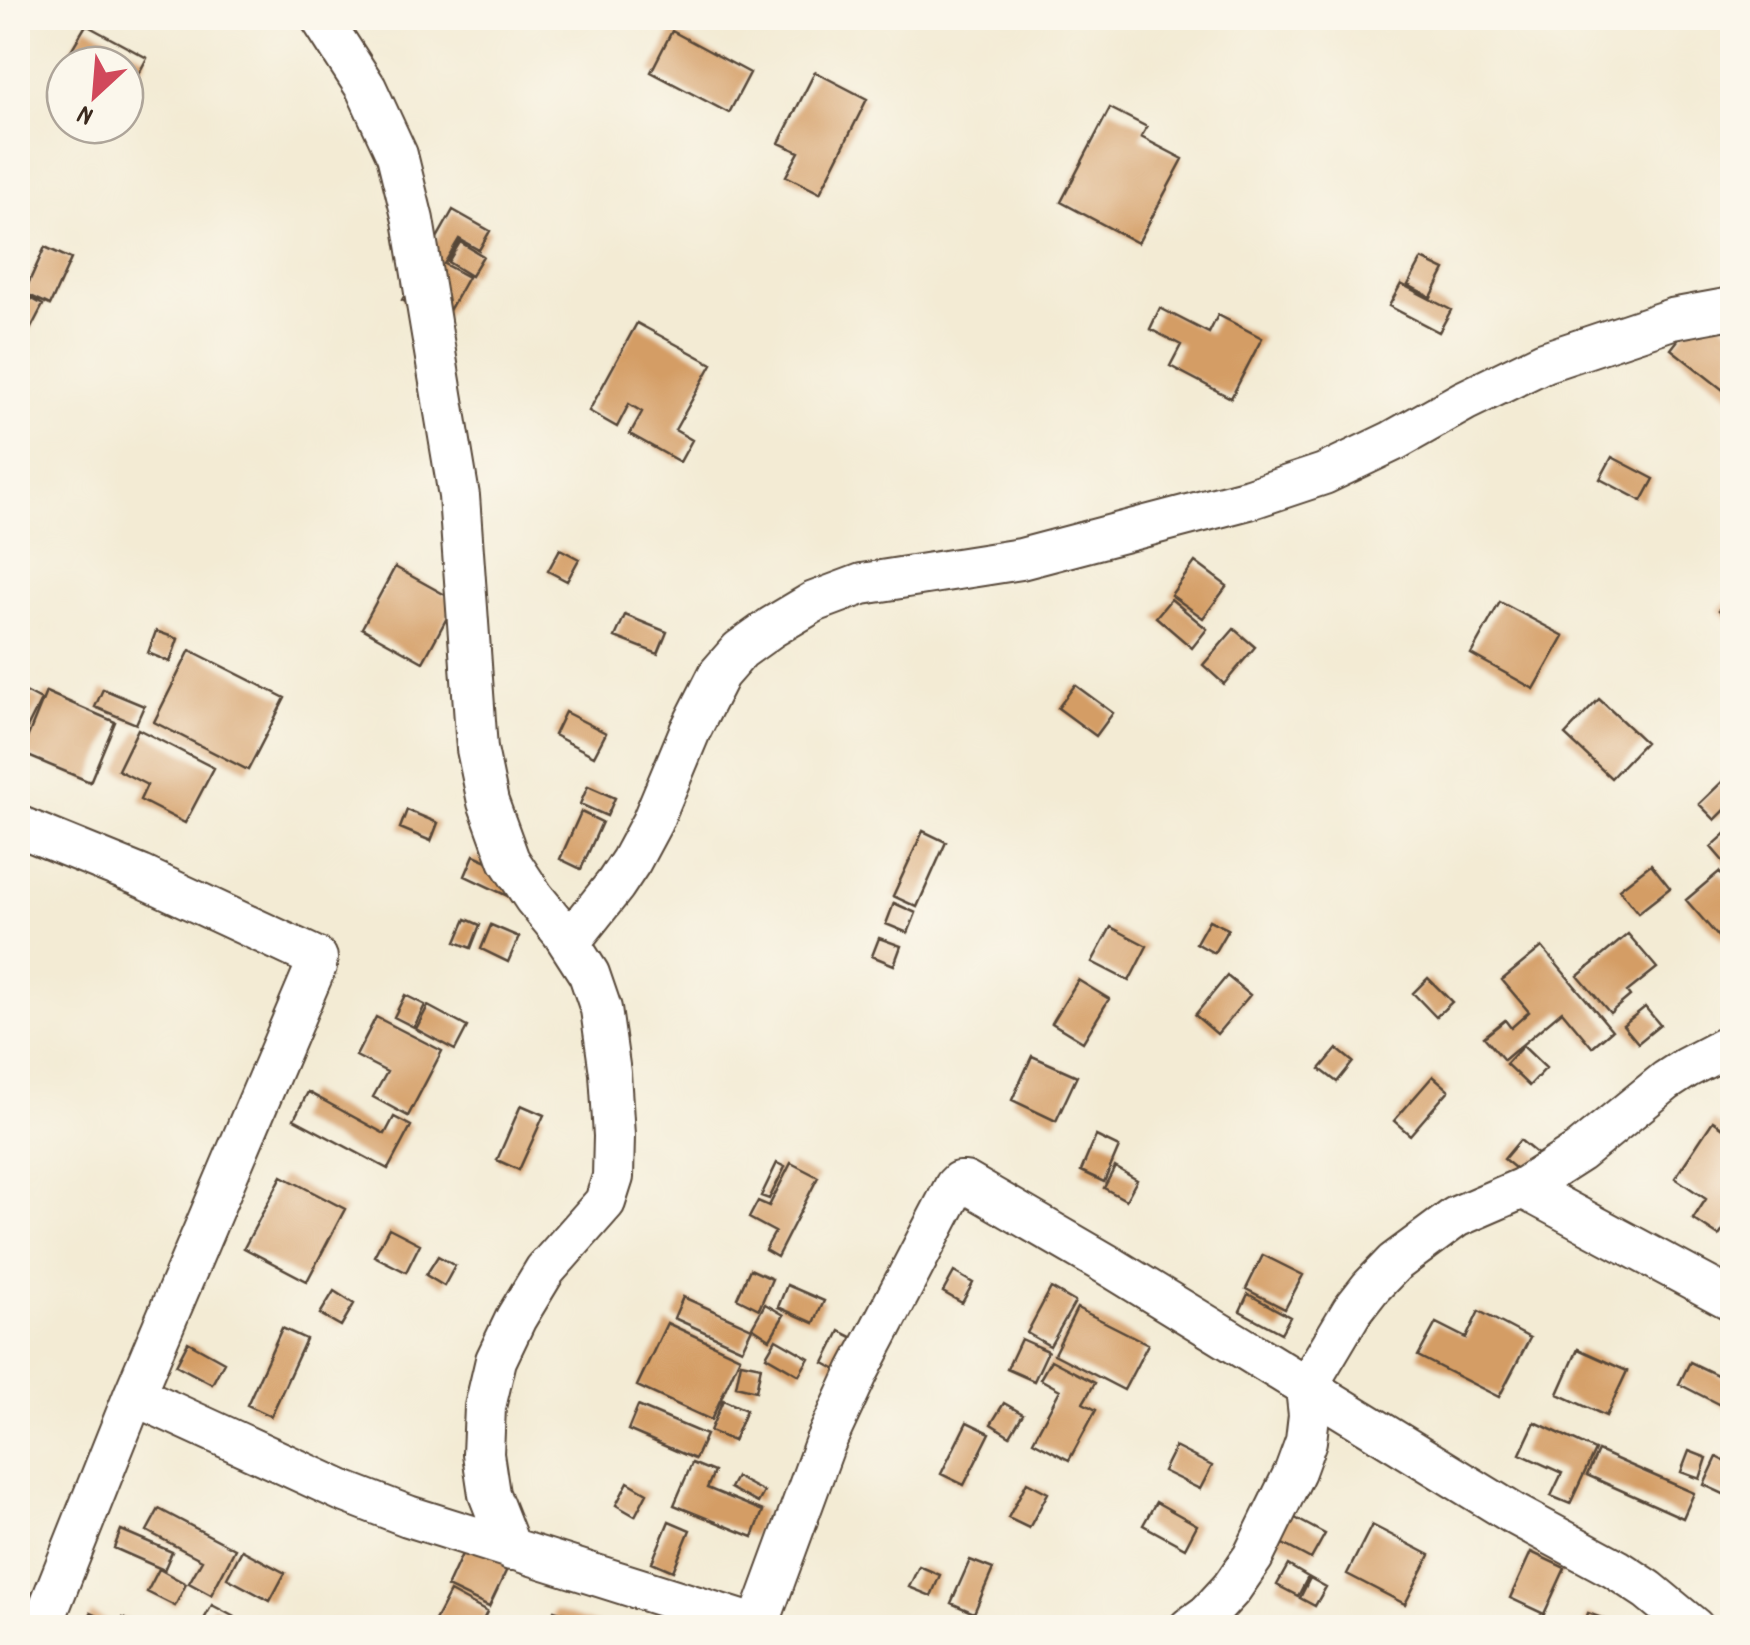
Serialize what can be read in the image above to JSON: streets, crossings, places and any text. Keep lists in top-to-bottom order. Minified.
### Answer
{"north":"bottom left"}
